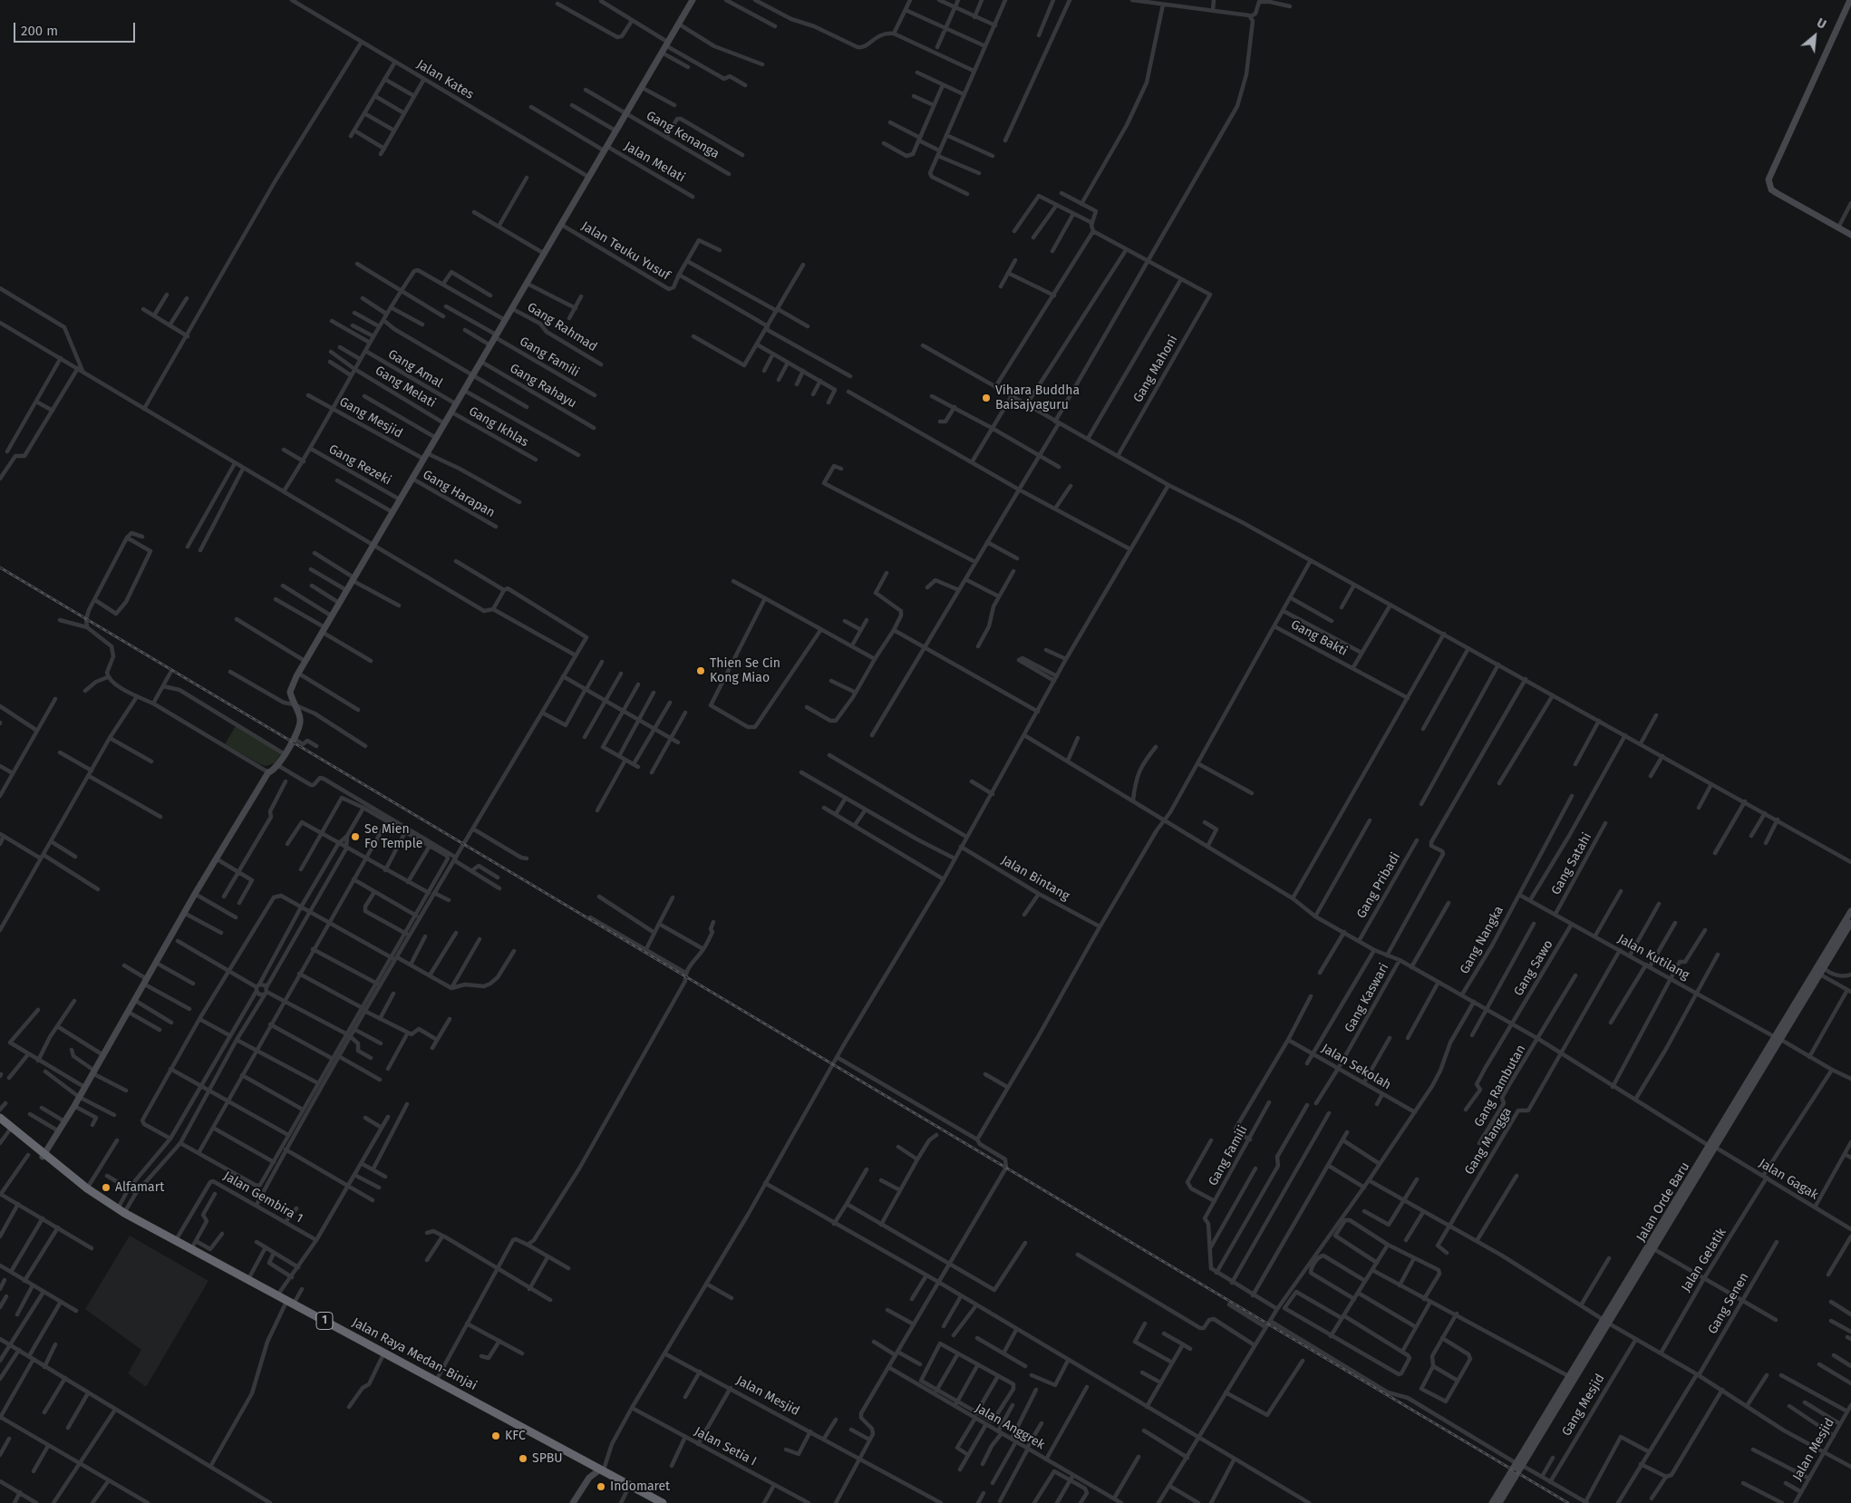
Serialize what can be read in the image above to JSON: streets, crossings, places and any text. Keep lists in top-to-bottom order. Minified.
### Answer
{"streets":{"highway":["1","Jalan Raya Medan-Binjai"],"main road":["Jalan Orde Baru"],"street":["Jalan Kates","Gang Kenanga","Jalan Melati","Jalan Teuku Yusuf","Gang Rahmad","Gang Famili","Gang Amal","Gang Mahoni","Gang Rahayu","Gang Melati","Gang Mesjid","Gang Ikhlas","Gang Rezeki","Gang Harapan","Gang Bakti","Gang Satahi","Jalan Bintang","Gang Pribadi","Gang Nangka","Jalan Kutilang","Gang Sawo","Gang Kaswari","Jalan Sekolah","Gang Rambutan","Gang Mangga","Jalan Gagak","Jalan Gembira 1","Jalan Gelatik","Gang Senen","Jalan Mesjid","Jalan Anggrek","Jalan Setia I"]},"crossings":[["Gang Satahi","Jalan Kutilang"],["Gang Pribadi","Jalan Gagak"],["Gang Nangka","Jalan Kutilang"],["Gang Nangka","Jalan Gagak"],["Jalan Kutilang","Gang Sawo"],["Jalan Kutilang","Jalan Orde Baru"],["Jalan Kutilang","Jalan Gelatik"],["Gang Sawo","Jalan Gagak"],["Gang Kaswari","Jalan Sekolah"],["Gang Kaswari","Jalan Gagak"],["Gang Rambutan","Jalan Gagak"],["Gang Mangga","Jalan Gagak"],["Jalan Gagak","Jalan Orde Baru"],["Jalan Gagak","Jalan Gelatik"],["Jalan Gembira 1","Jalan Raya Medan-Binjai"]],"places":["Vihara Buddha Baisajyaguru","Thien Se Cin Kong Miao","Se Mien Fo Temple","Alfamart","KFC","SPBU","Indomaret"],"scale_bar":"200 m","north":"top right"}
